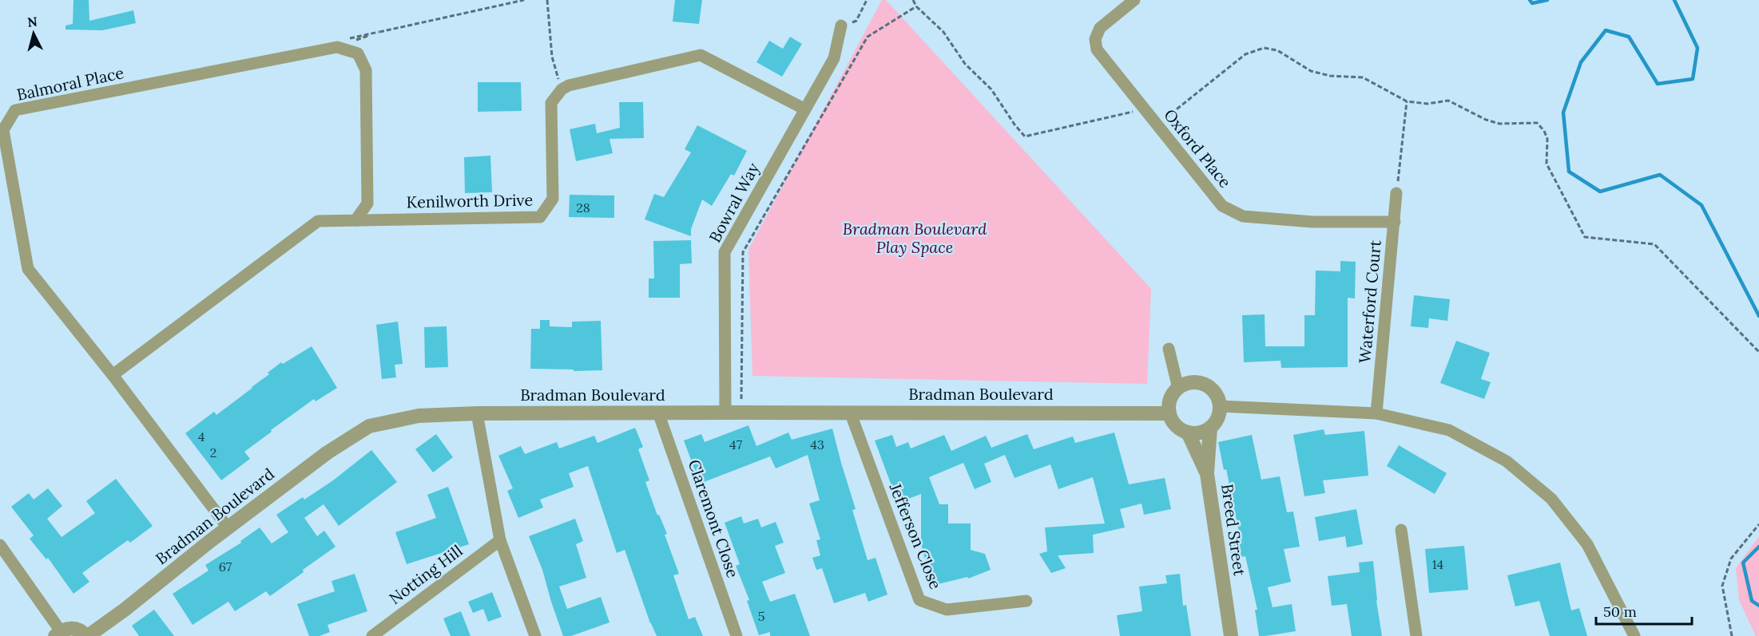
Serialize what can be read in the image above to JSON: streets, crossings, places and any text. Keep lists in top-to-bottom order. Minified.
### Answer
{"streets":{"street":["Balmoral Place","Oxford Place","Kenilworth Drive","Bowral Way","Waterford Court","Bradman Boulevard","Claremont Close","Breed Street","Jefferson Close","Notting Hill"]},"crossings":[["Balmoral Place","Kenilworth Drive"],["Balmoral Place","Bradman Boulevard"],["Oxford Place","Waterford Court"],["Bowral Way","Bradman Boulevard"],["Bradman Boulevard","Claremont Close"],["Bradman Boulevard","Breed Street"],["Bradman Boulevard","Jefferson Close"]],"parks":["Bradman Boulevard Play Space"],"house_numbers":["28","4","47","43","2","14","67","5"],"scale_bar":"50 m","north":"top"}
